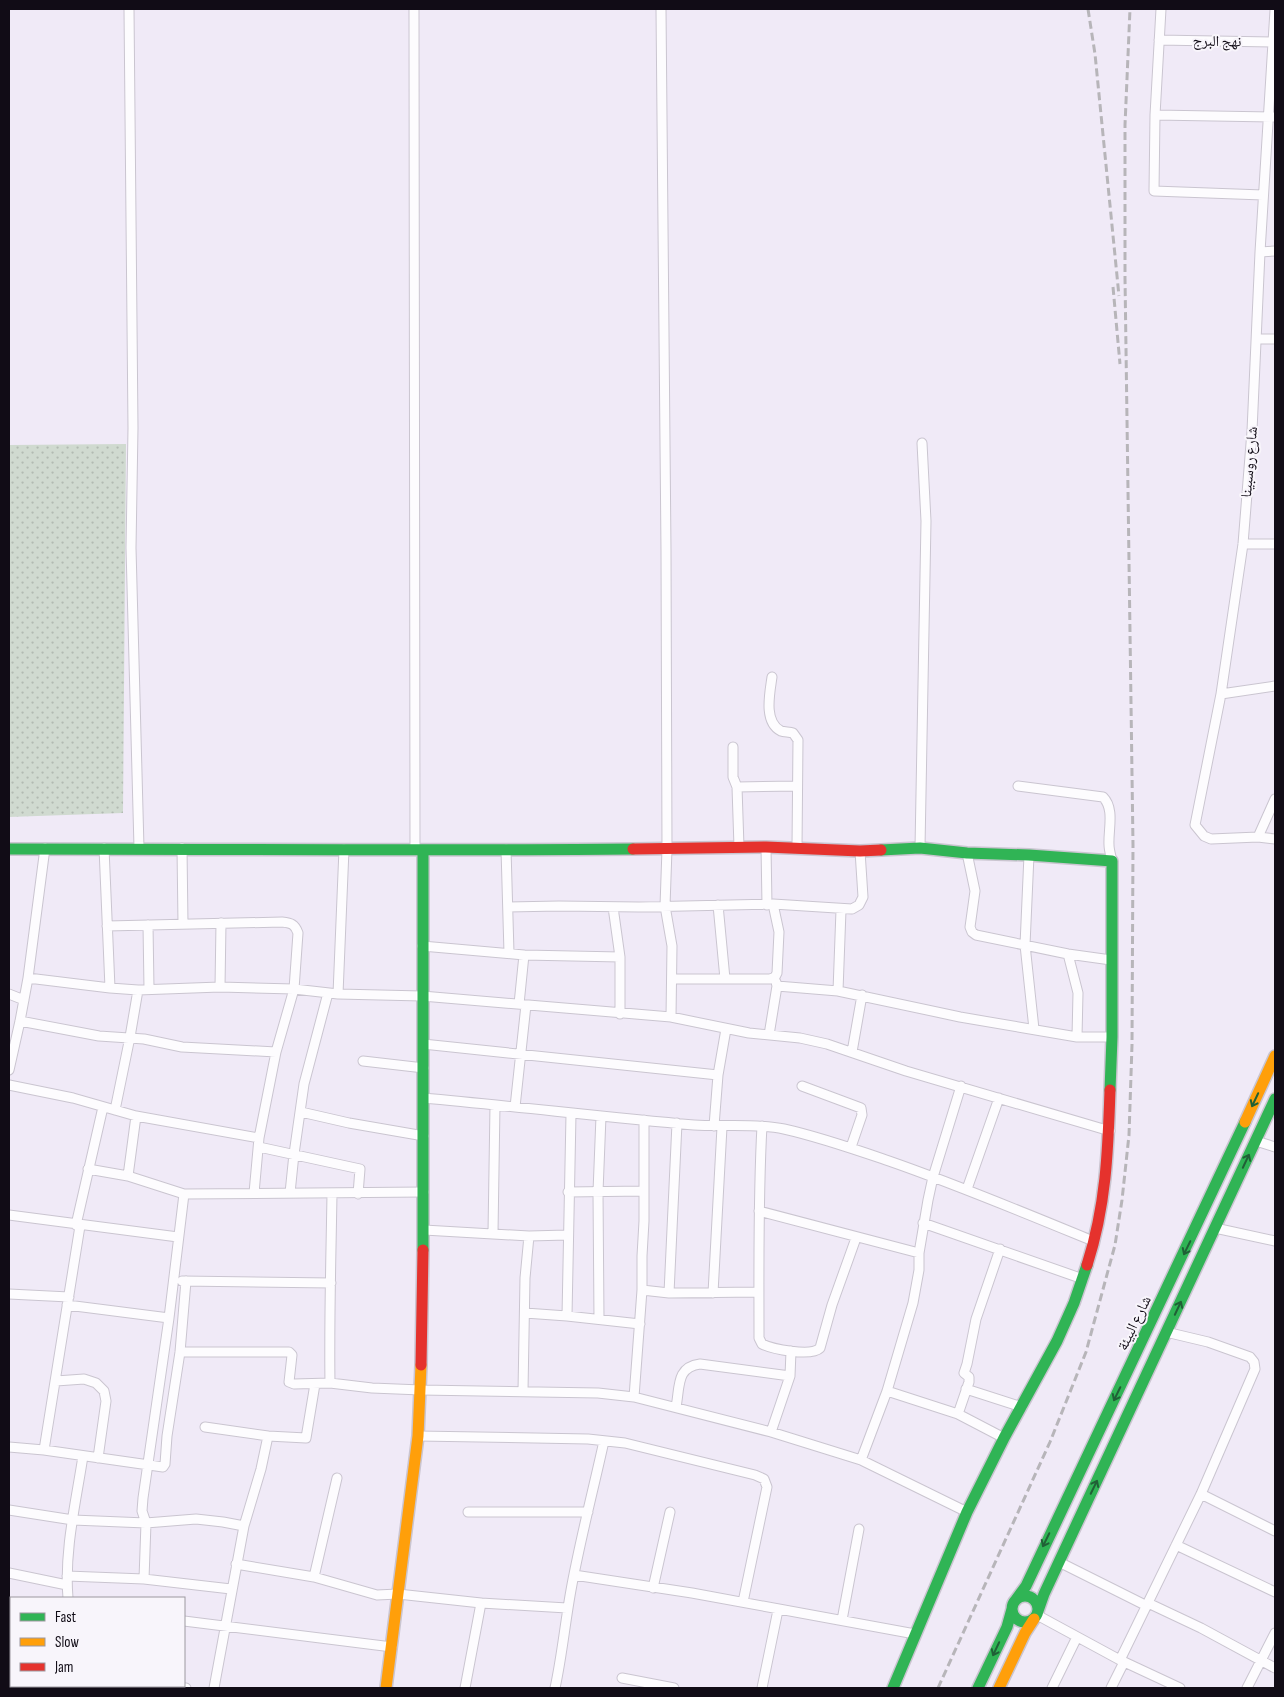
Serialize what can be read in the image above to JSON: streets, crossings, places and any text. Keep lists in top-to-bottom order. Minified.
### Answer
{"streets":{"street":["نهج البرج","شارع روسبينا","شارع البيئة"]},"crossings":[["نهج البرج","شارع روسبينا"]],"legend":["Fast","Slow","Jam"]}
